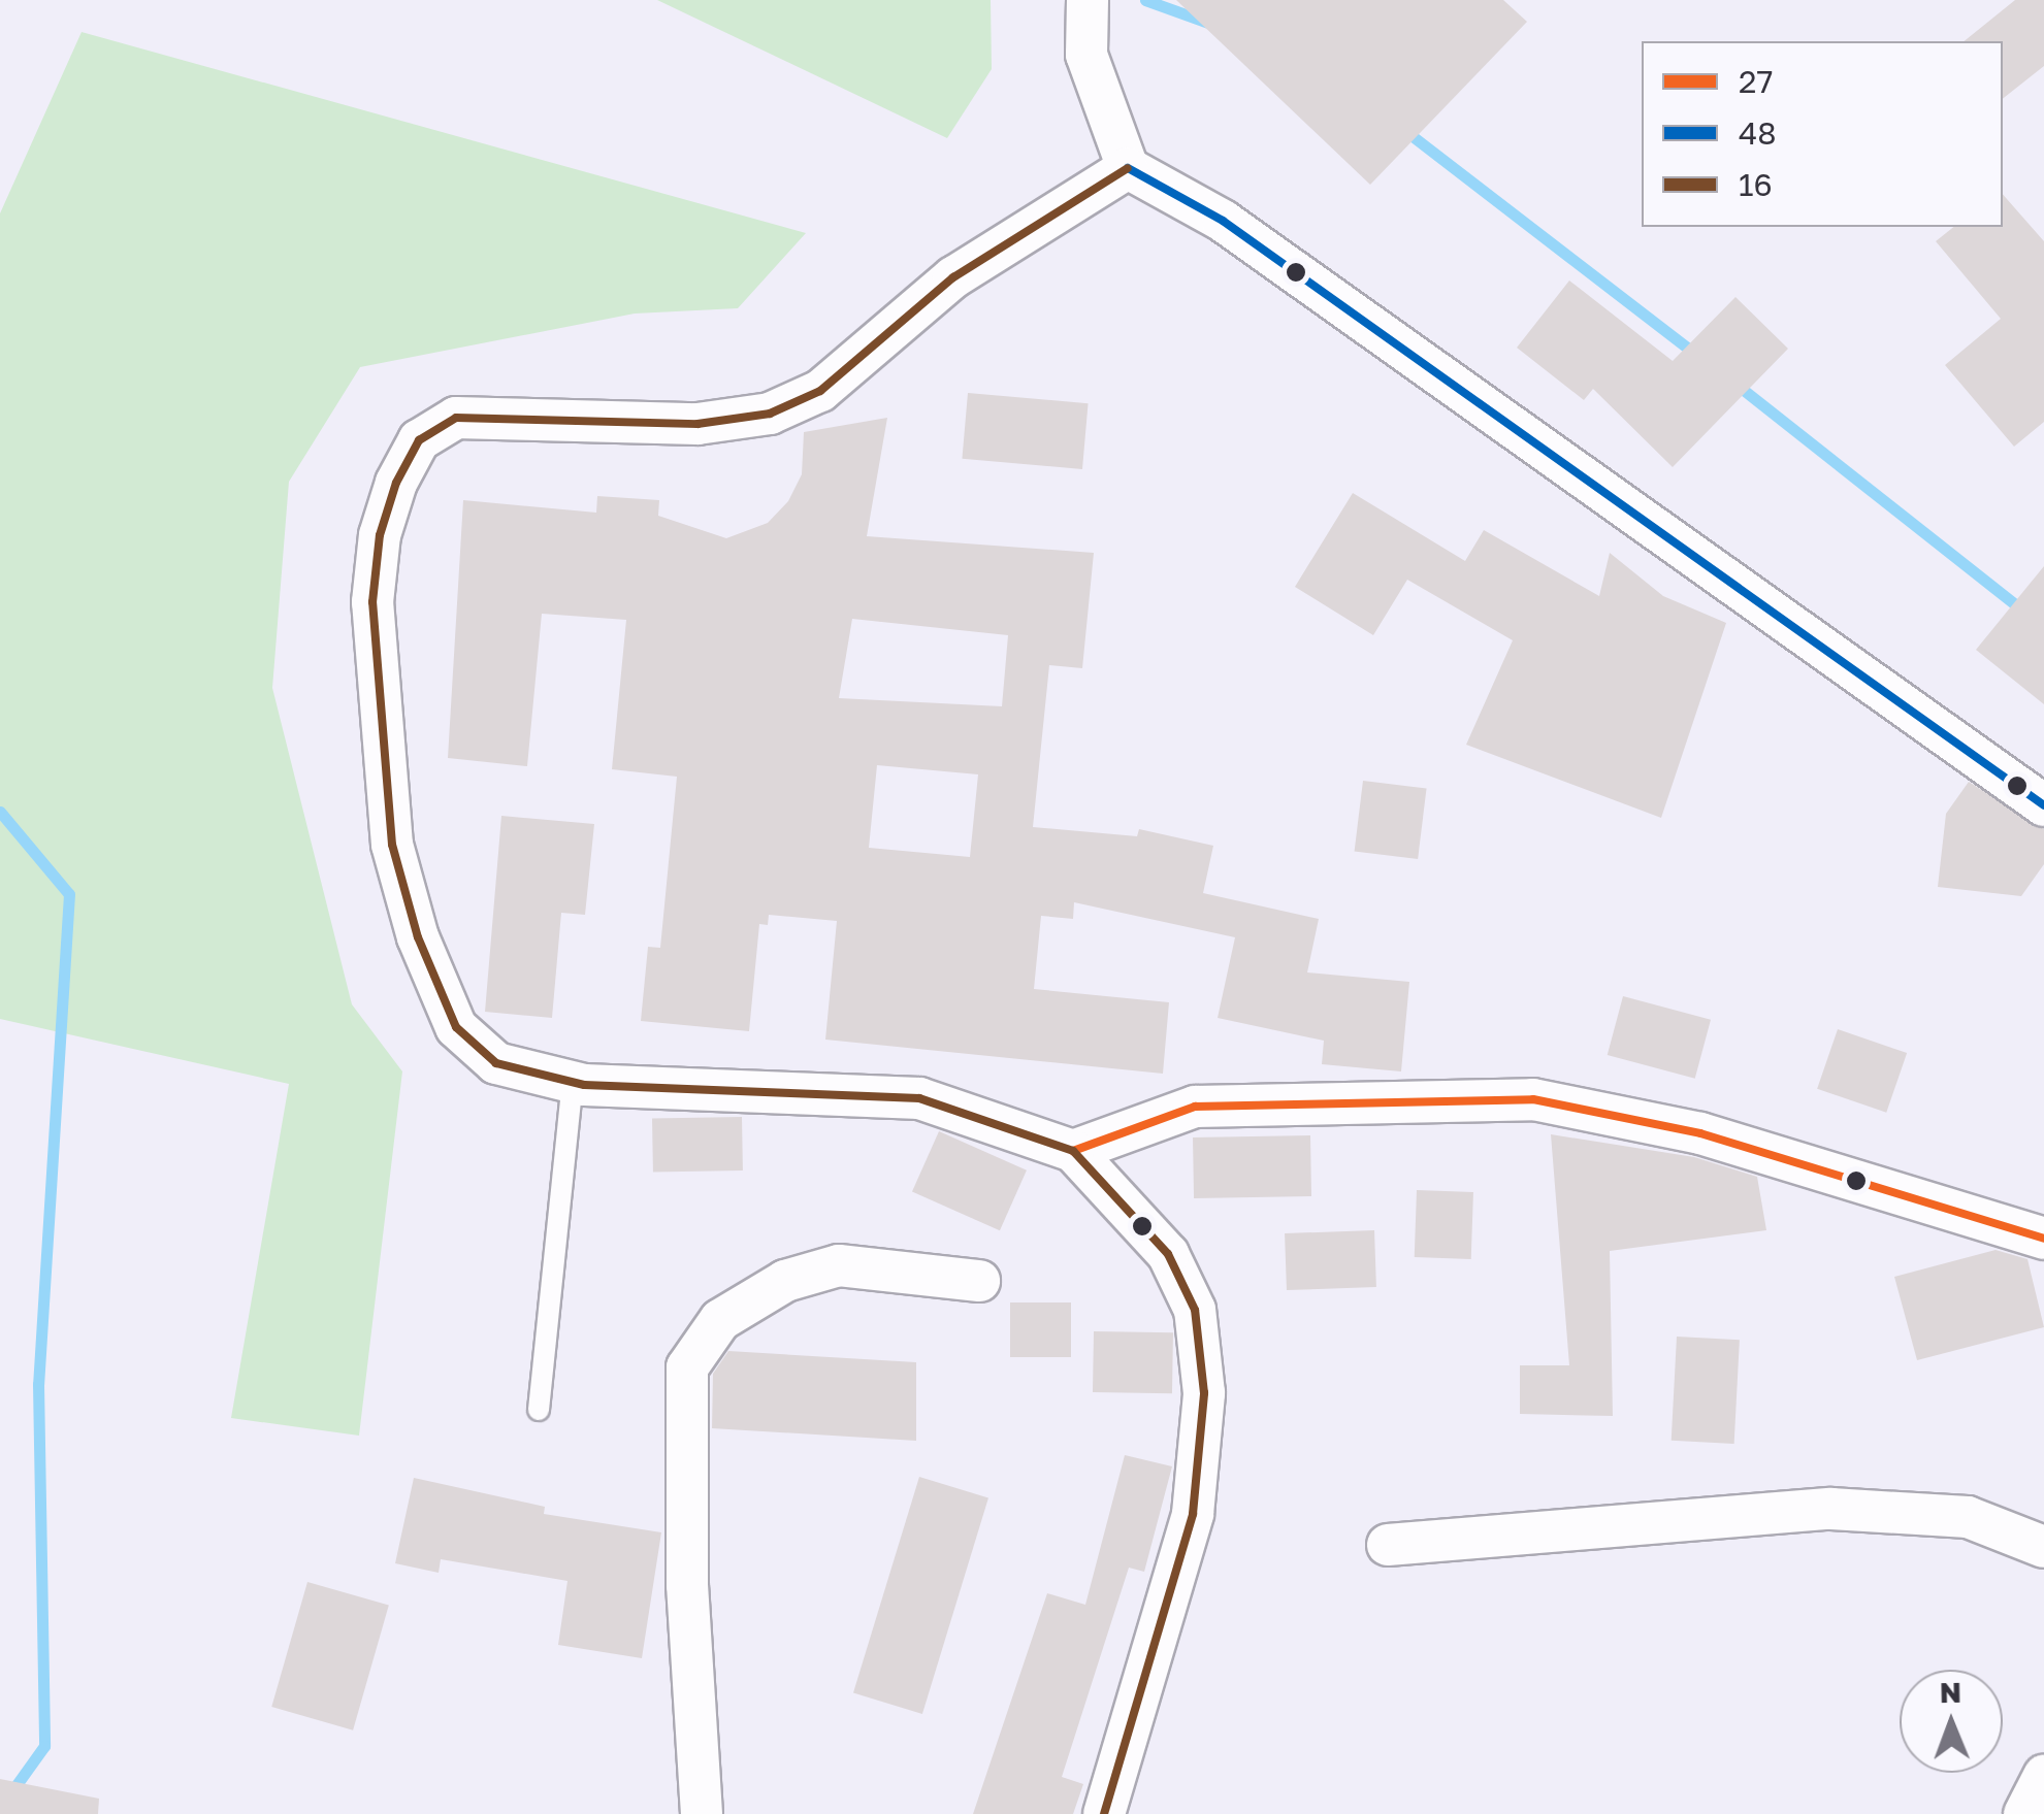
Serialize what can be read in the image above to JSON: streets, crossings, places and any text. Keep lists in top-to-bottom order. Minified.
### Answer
{"lines":["transit line 48","transit line 16","transit line 27"],"legend":["27","48","16"],"north":"top"}
